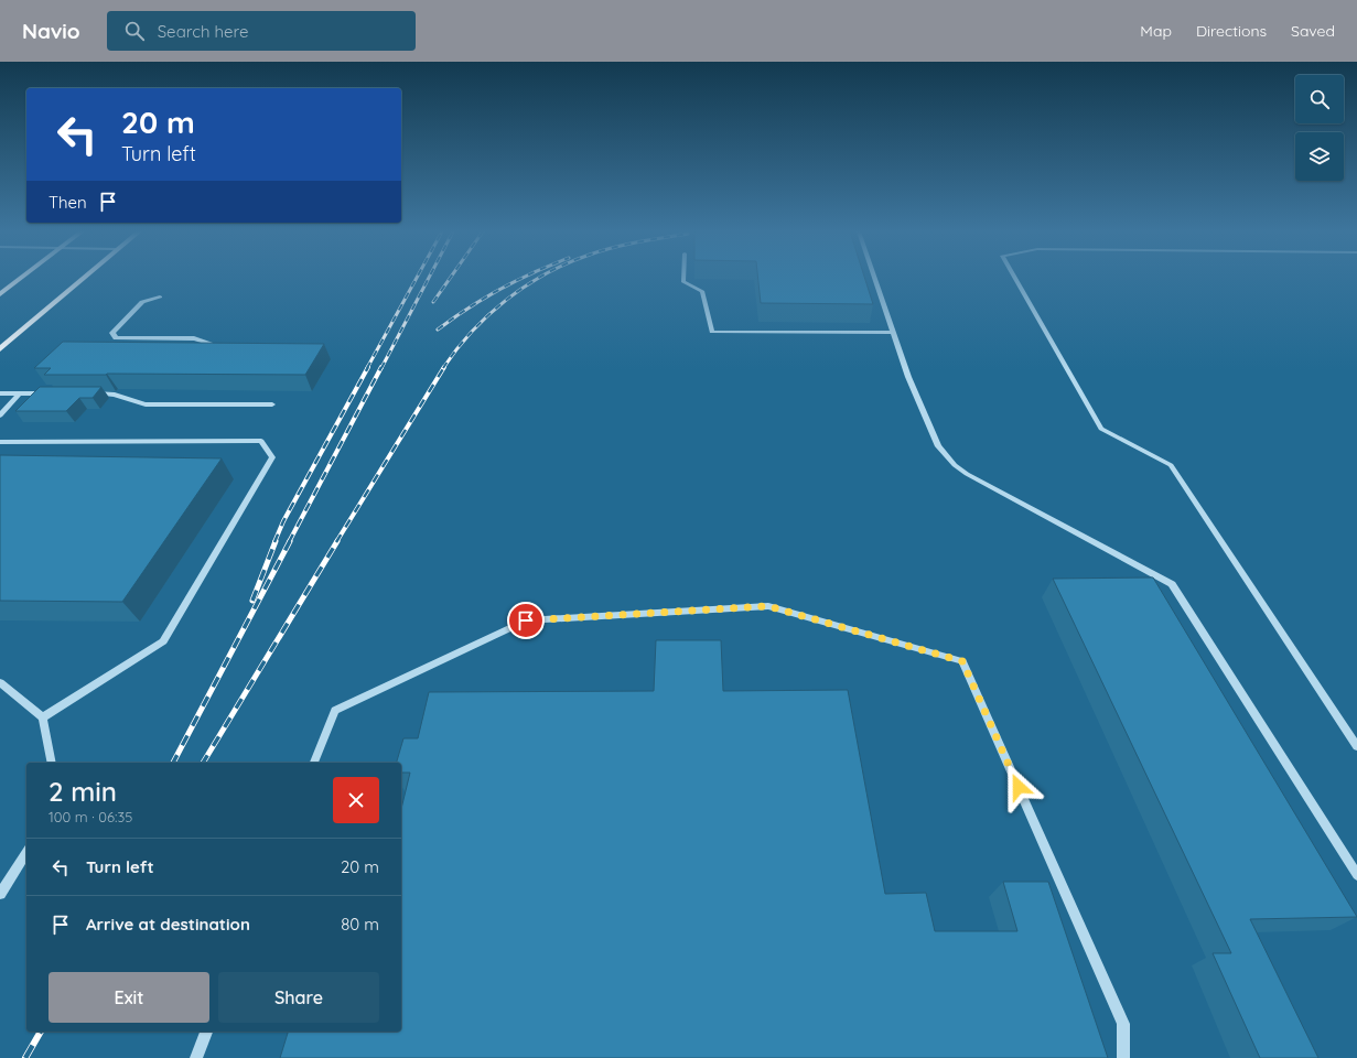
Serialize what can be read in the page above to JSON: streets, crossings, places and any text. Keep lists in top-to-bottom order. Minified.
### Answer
{"page":{"header":"Navio","search":"Search here","nav":["Map","Directions","Saved"],"turn":["20 m","Turn left"],"then":"Then","heading":["2 min","100 m · 06:35"],"list":[{"name":"Turn left","value":"20 m"},{"name":"Arrive at destination","value":"80 m"}],"buttons":["Exit","Share"]}}
